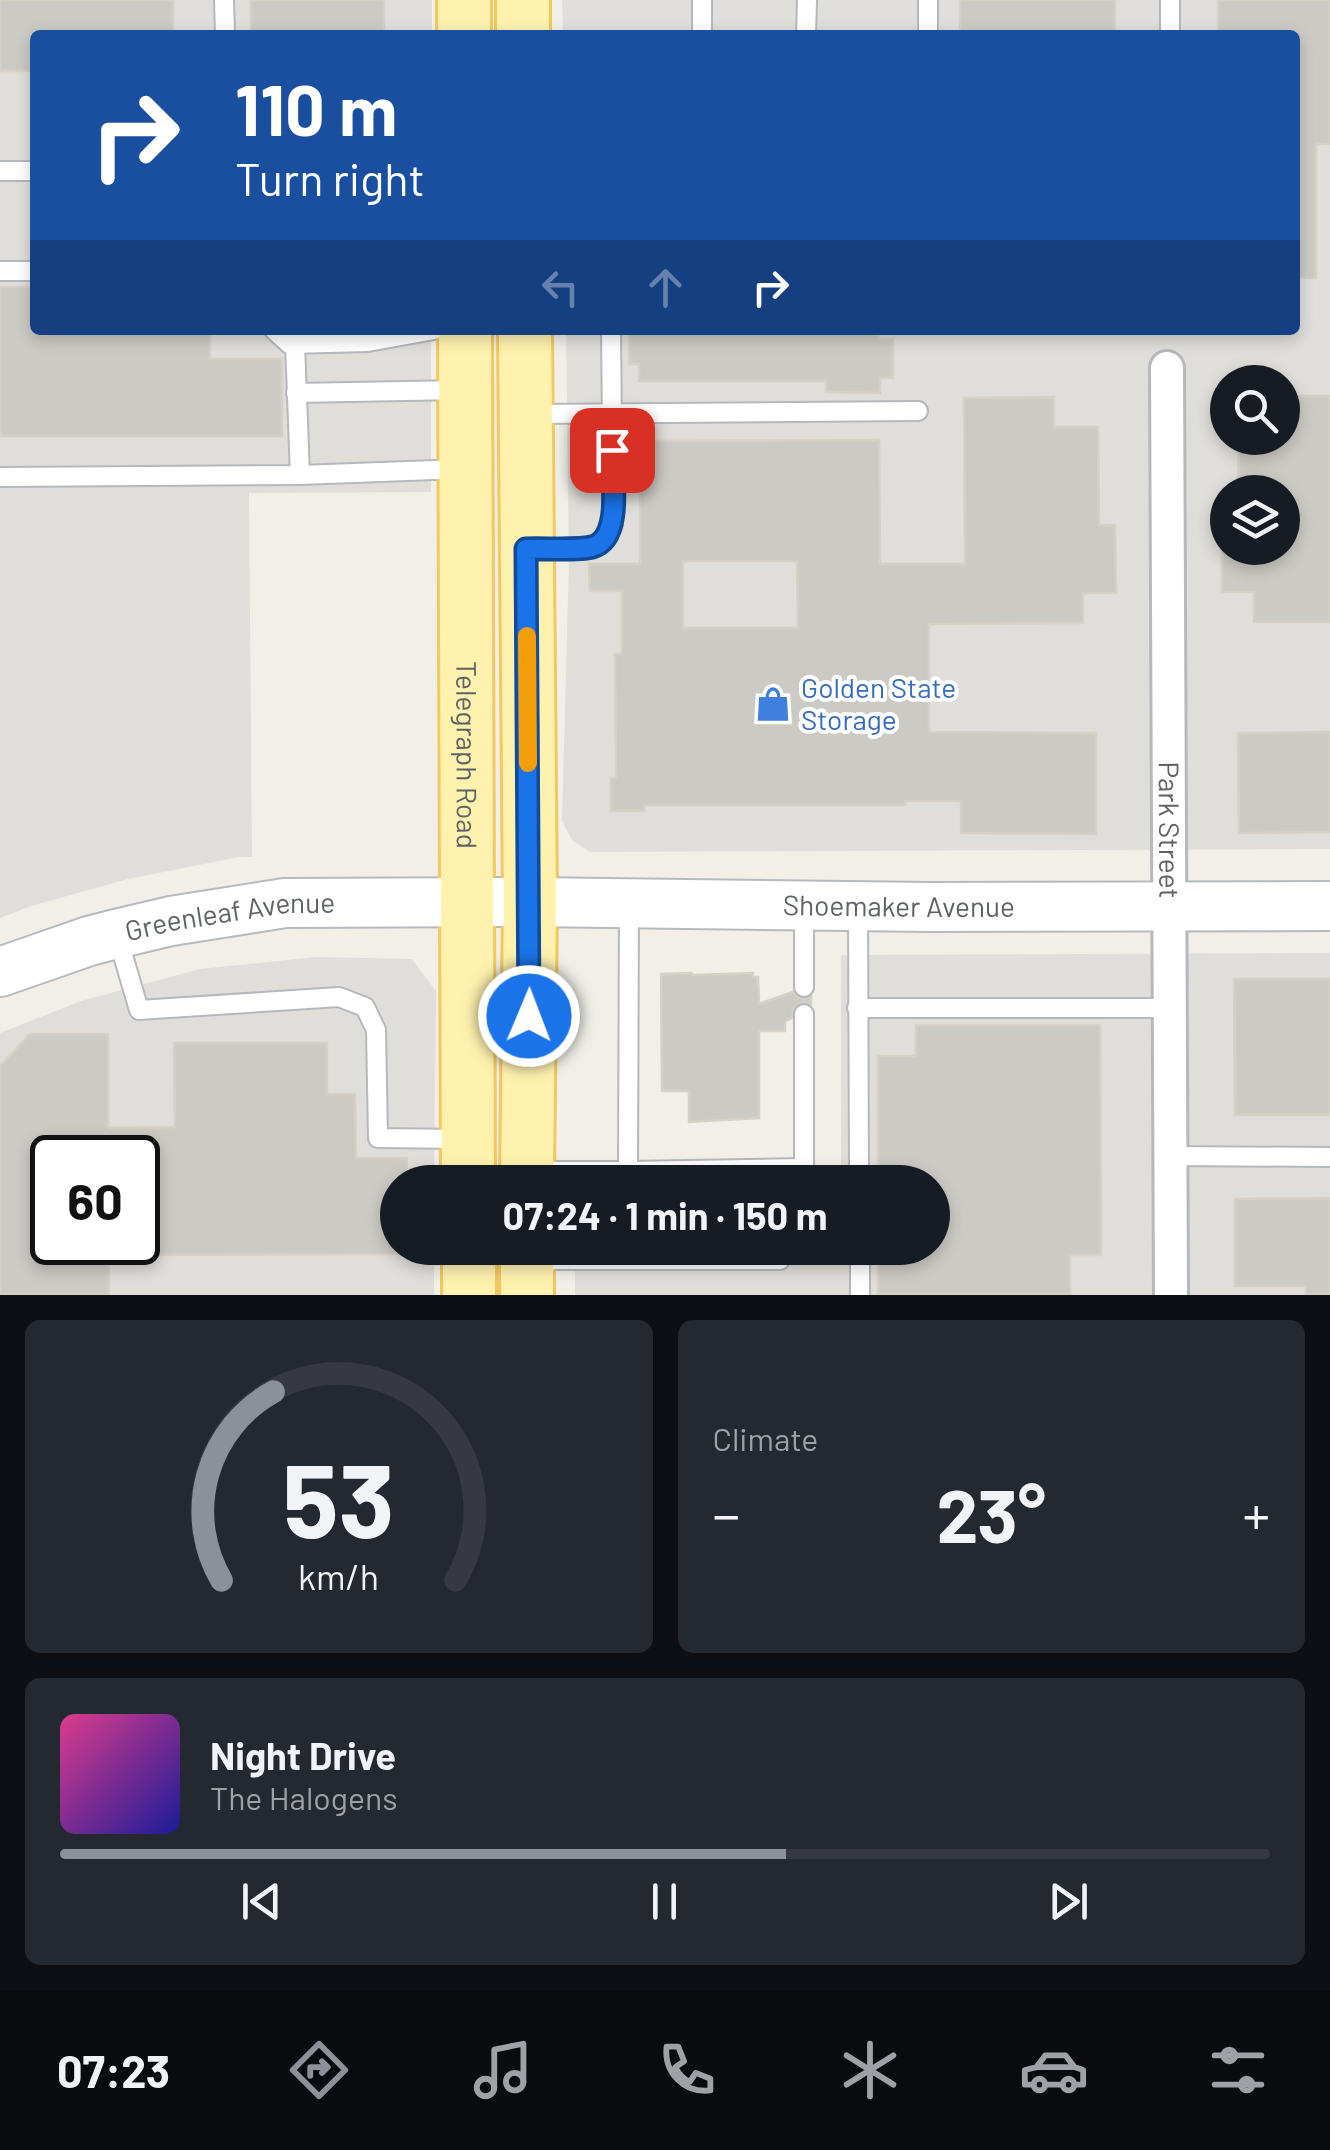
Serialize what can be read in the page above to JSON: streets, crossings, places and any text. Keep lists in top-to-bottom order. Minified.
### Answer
{"streets":{"main road":["Telegraph Road","Shoemaker Avenue","Greenleaf Avenue"],"street":["Park Street"]},"crossings":[["Telegraph Road","Shoemaker Avenue"],["Telegraph Road","Greenleaf Avenue"],["Park Street","Shoemaker Avenue"],["Shoemaker Avenue","Greenleaf Avenue"]],"places":{"shop":["Golden State Storage"]},"page":{"turn":["110 m","Turn right"],"limit":"60","trip":"07:24 · 1 min · 150 m","tile":"Climate","heat":["−","23°","+"],"song":["Night Drive","The Halogens"],"tabs":"07:23","gauge":["53","km/h"]}}
